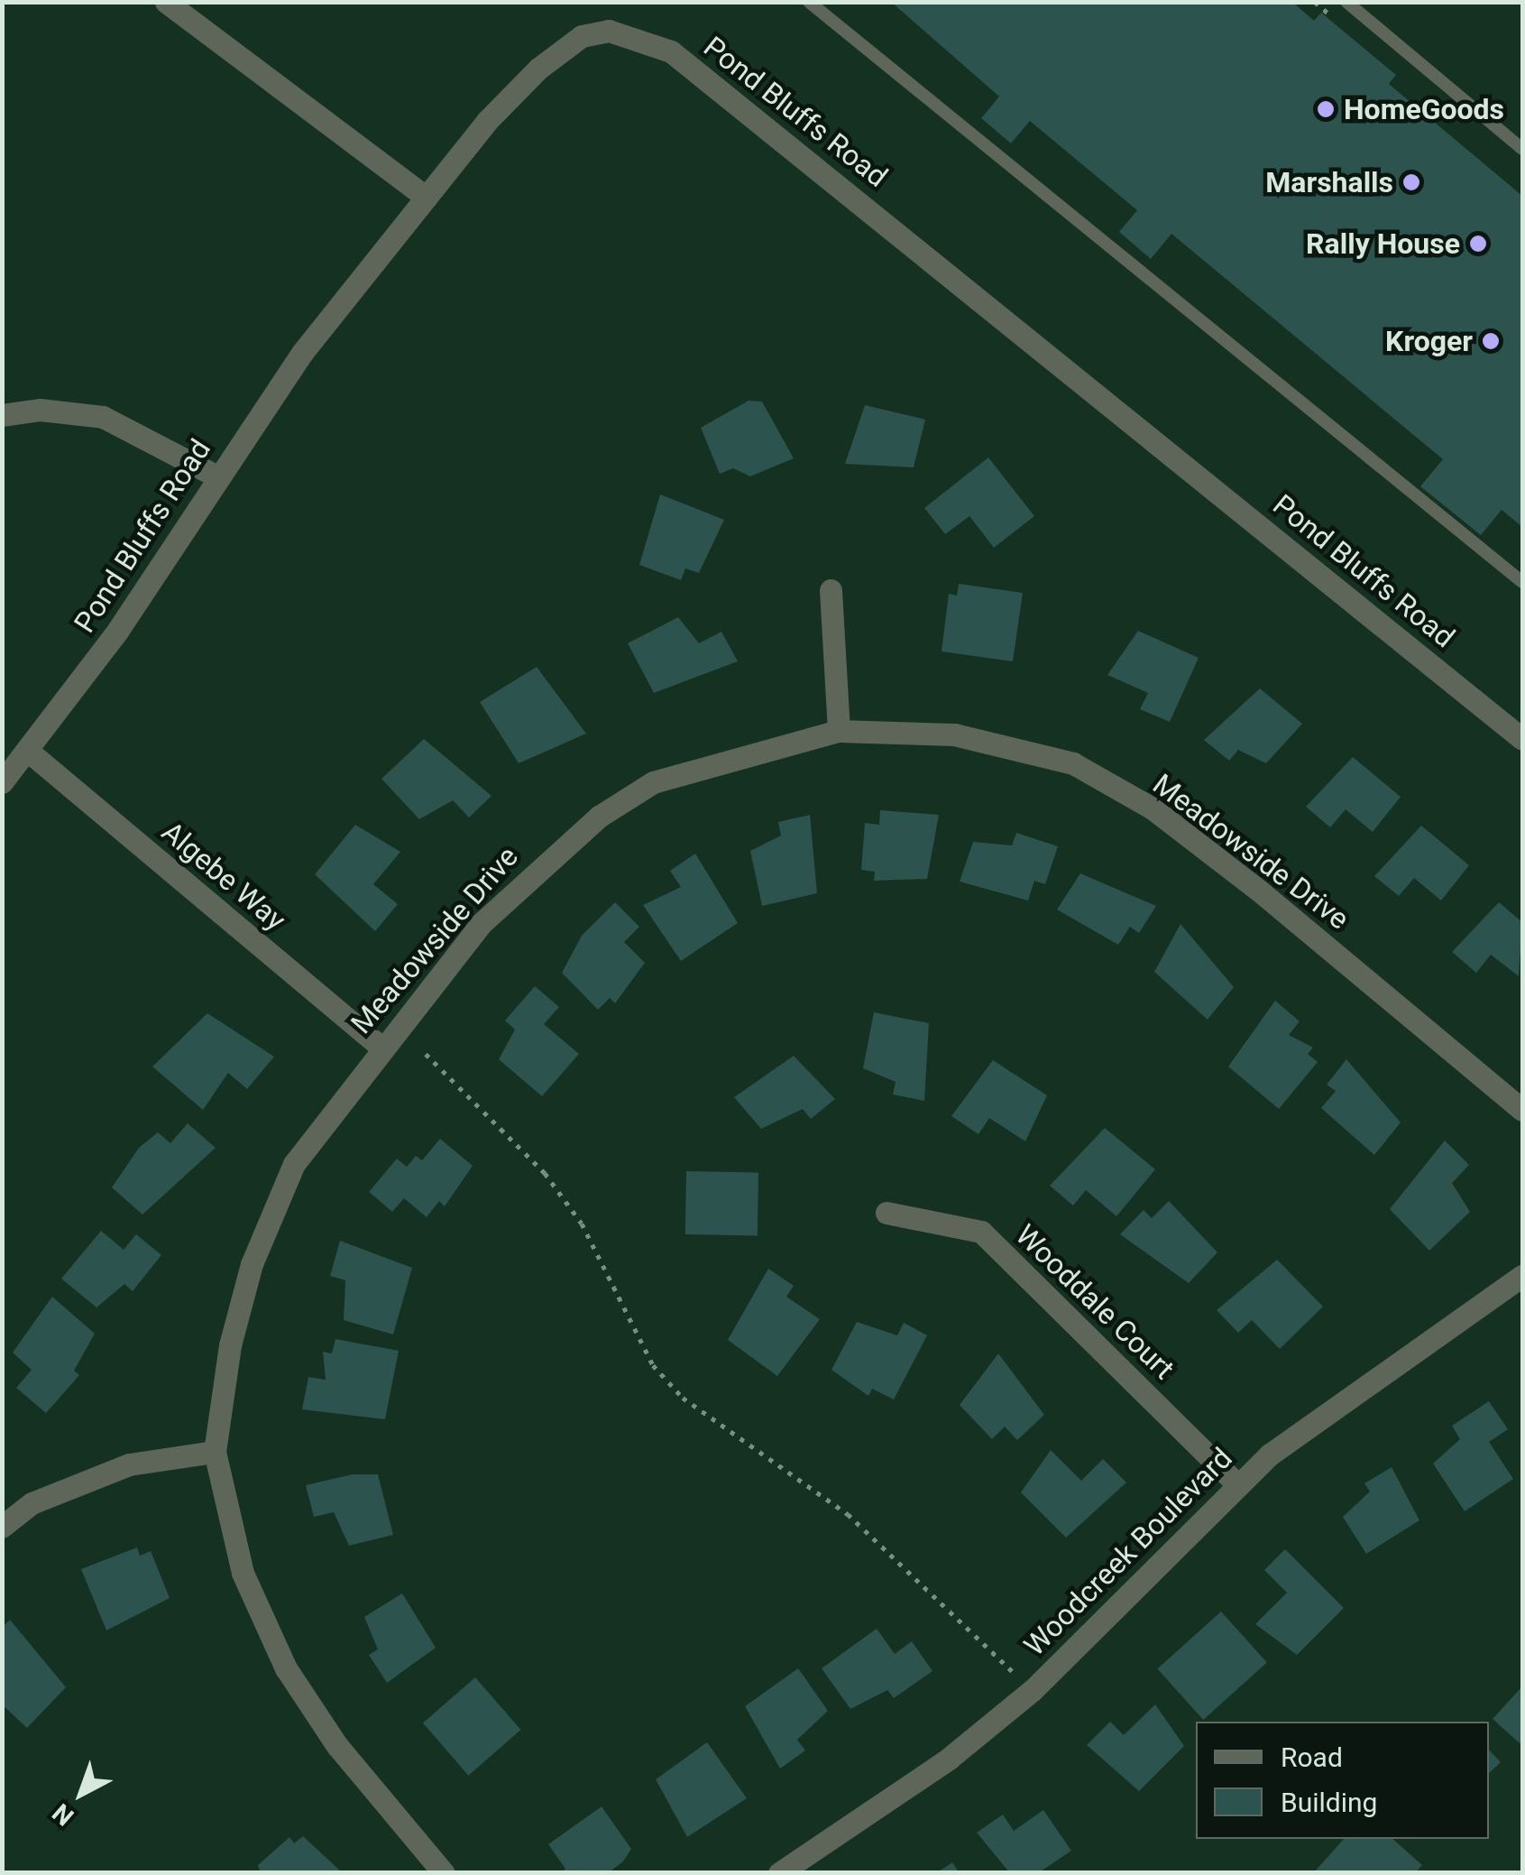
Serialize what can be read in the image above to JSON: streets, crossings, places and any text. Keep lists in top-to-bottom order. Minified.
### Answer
{"streets":{"street":["Pond Bluffs Road","Meadowside Drive","Algebe Way","Wooddale Court","Woodcreek Boulevard"]},"crossings":[["Pond Bluffs Road","Algebe Way"],["Meadowside Drive","Algebe Way"],["Wooddale Court","Woodcreek Boulevard"]],"places":["HomeGoods","Marshalls","Rally House","Kroger"],"legend":["Road","Building"],"north":"bottom left"}
